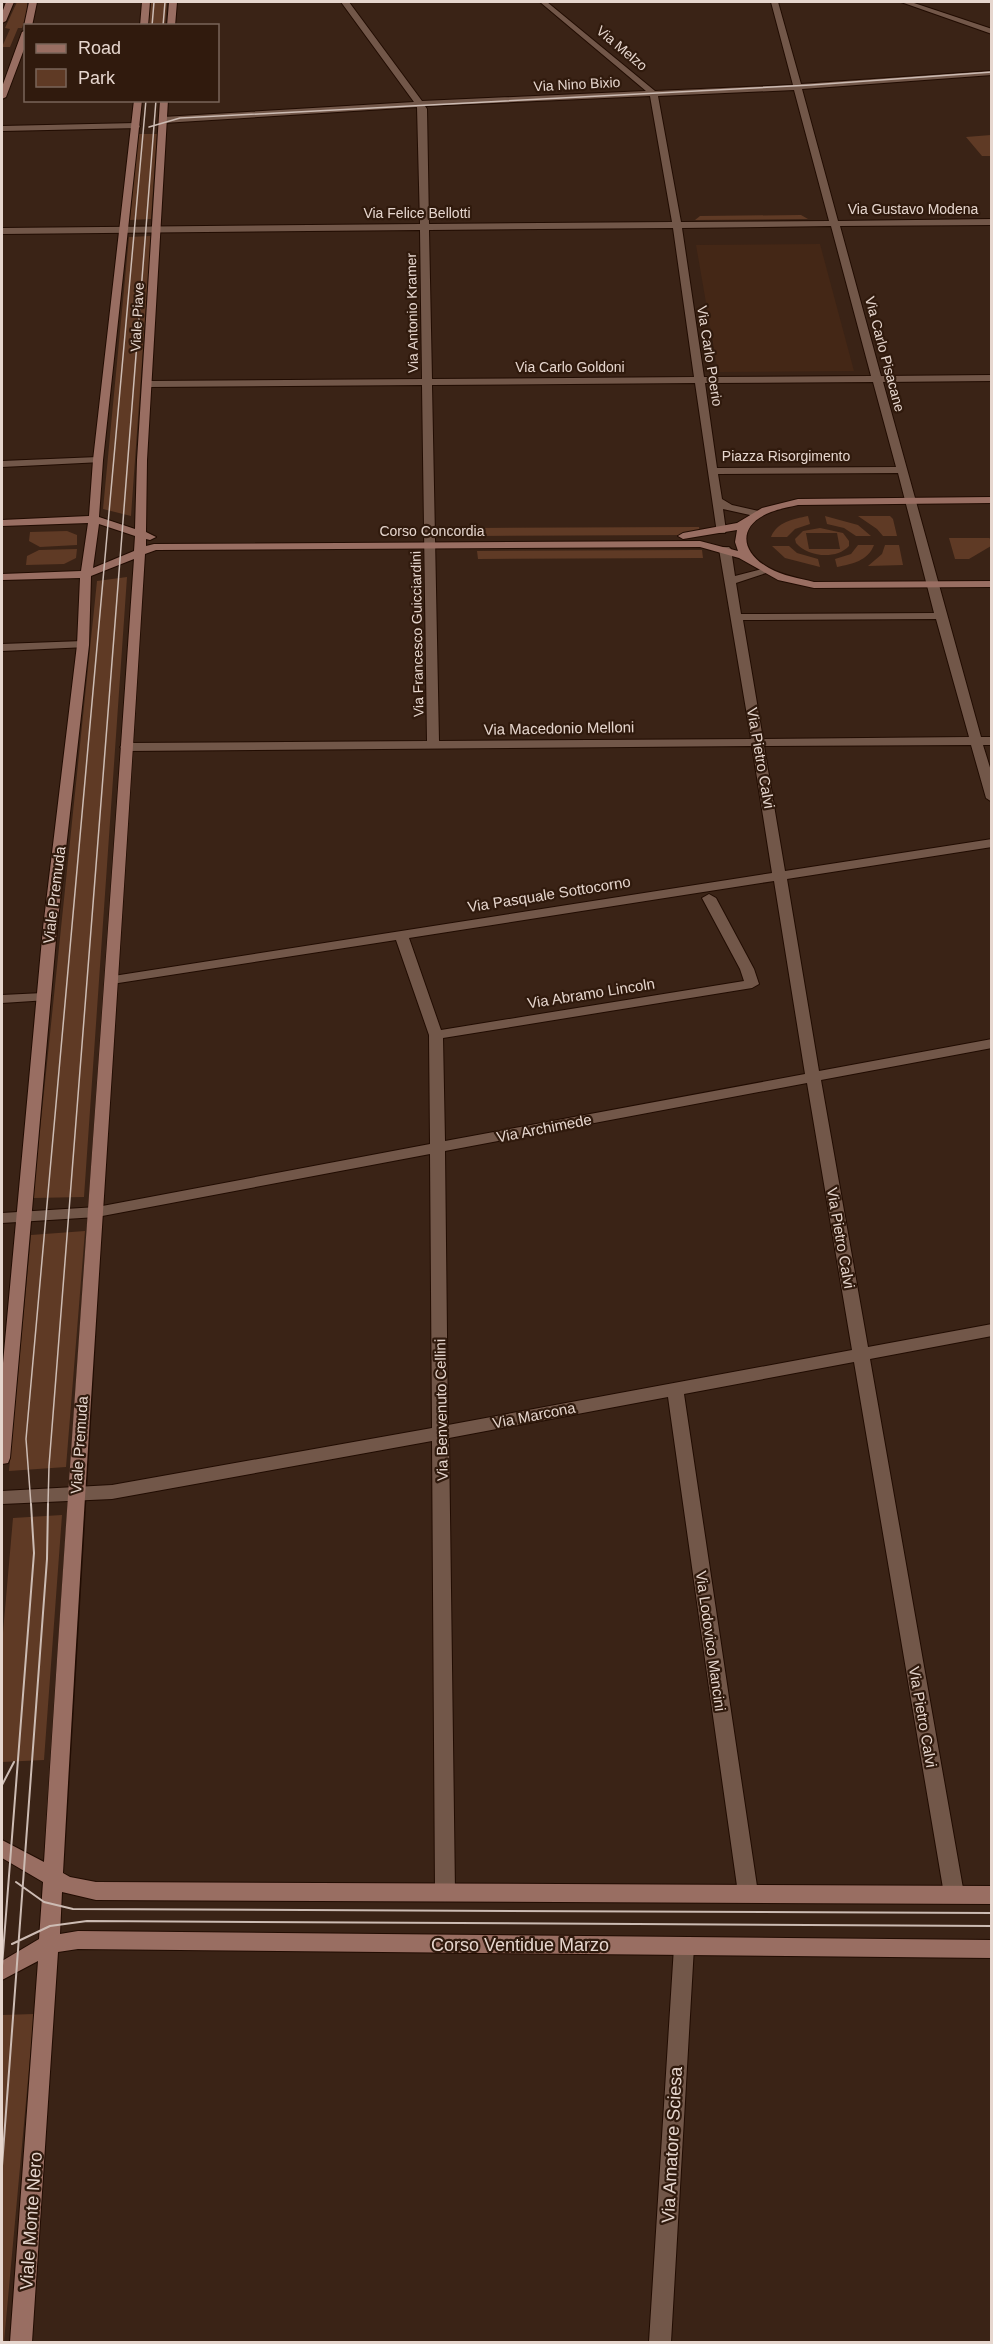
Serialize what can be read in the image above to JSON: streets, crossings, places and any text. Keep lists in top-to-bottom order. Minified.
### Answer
{"streets":{"street":["Via Melzo","Via Nino Bixio","Via Gustavo Modena","Via Felice Bellotti","Via Antonio Kramer","Viale Piave","Via Carlo Pisacane","Via Carlo Poerio","Via Carlo Goldoni","Piazza Risorgimento","Corso Concordia","Via Francesco Guicciardini","Via Macedonio Melloni","Via Pietro Calvi","Via Pasquale Sottocorno","Viale Premuda","Via Abramo Lincoln","Via Archimede","Via Benvenuto Cellini","Via Marcona","Via Lodovico Mancini","Corso Ventidue Marzo","Via Amatore Sciesa","Viale Monte Nero"]},"crossings":[["Via Melzo","Via Nino Bixio"],["Via Melzo","Via Carlo Poerio"],["Via Nino Bixio","Via Antonio Kramer"],["Via Nino Bixio","Viale Piave"],["Via Nino Bixio","Via Carlo Poerio"],["Via Gustavo Modena","Via Felice Bellotti"],["Via Gustavo Modena","Via Carlo Pisacane"],["Via Gustavo Modena","Via Carlo Poerio"],["Via Felice Bellotti","Via Antonio Kramer"],["Via Felice Bellotti","Viale Piave"],["Via Felice Bellotti","Via Carlo Poerio"],["Via Antonio Kramer","Via Carlo Goldoni"],["Via Antonio Kramer","Via Francesco Guicciardini"],["Viale Piave","Via Carlo Goldoni"],["Viale Piave","Corso Concordia"],["Viale Piave","Viale Premuda"],["Via Carlo Pisacane","Via Carlo Goldoni"],["Via Carlo Pisacane","Piazza Risorgimento"],["Via Carlo Poerio","Via Carlo Goldoni"],["Via Carlo Poerio","Piazza Risorgimento"],["Piazza Risorgimento","Corso Concordia"],["Corso Concordia","Via Francesco Guicciardini"],["Corso Concordia","Via Pietro Calvi"],["Corso Concordia","Viale Premuda"],["Via Francesco Guicciardini","Via Macedonio Melloni"],["Via Macedonio Melloni","Via Pietro Calvi"],["Via Macedonio Melloni","Viale Premuda"],["Via Pietro Calvi","Via Pasquale Sottocorno"],["Via Pietro Calvi","Via Archimede"],["Via Pietro Calvi","Via Marcona"],["Via Pasquale Sottocorno","Viale Premuda"],["Via Pasquale Sottocorno","Via Benvenuto Cellini"],["Viale Premuda","Via Archimede"],["Viale Premuda","Via Marcona"],["Viale Premuda","Viale Monte Nero"],["Via Abramo Lincoln","Via Benvenuto Cellini"],["Via Archimede","Via Benvenuto Cellini"],["Via Benvenuto Cellini","Via Marcona"],["Via Marcona","Via Lodovico Mancini"],["Corso Ventidue Marzo","Via Amatore Sciesa"],["Corso Ventidue Marzo","Viale Monte Nero"]],"legend":["Road","Park"]}
